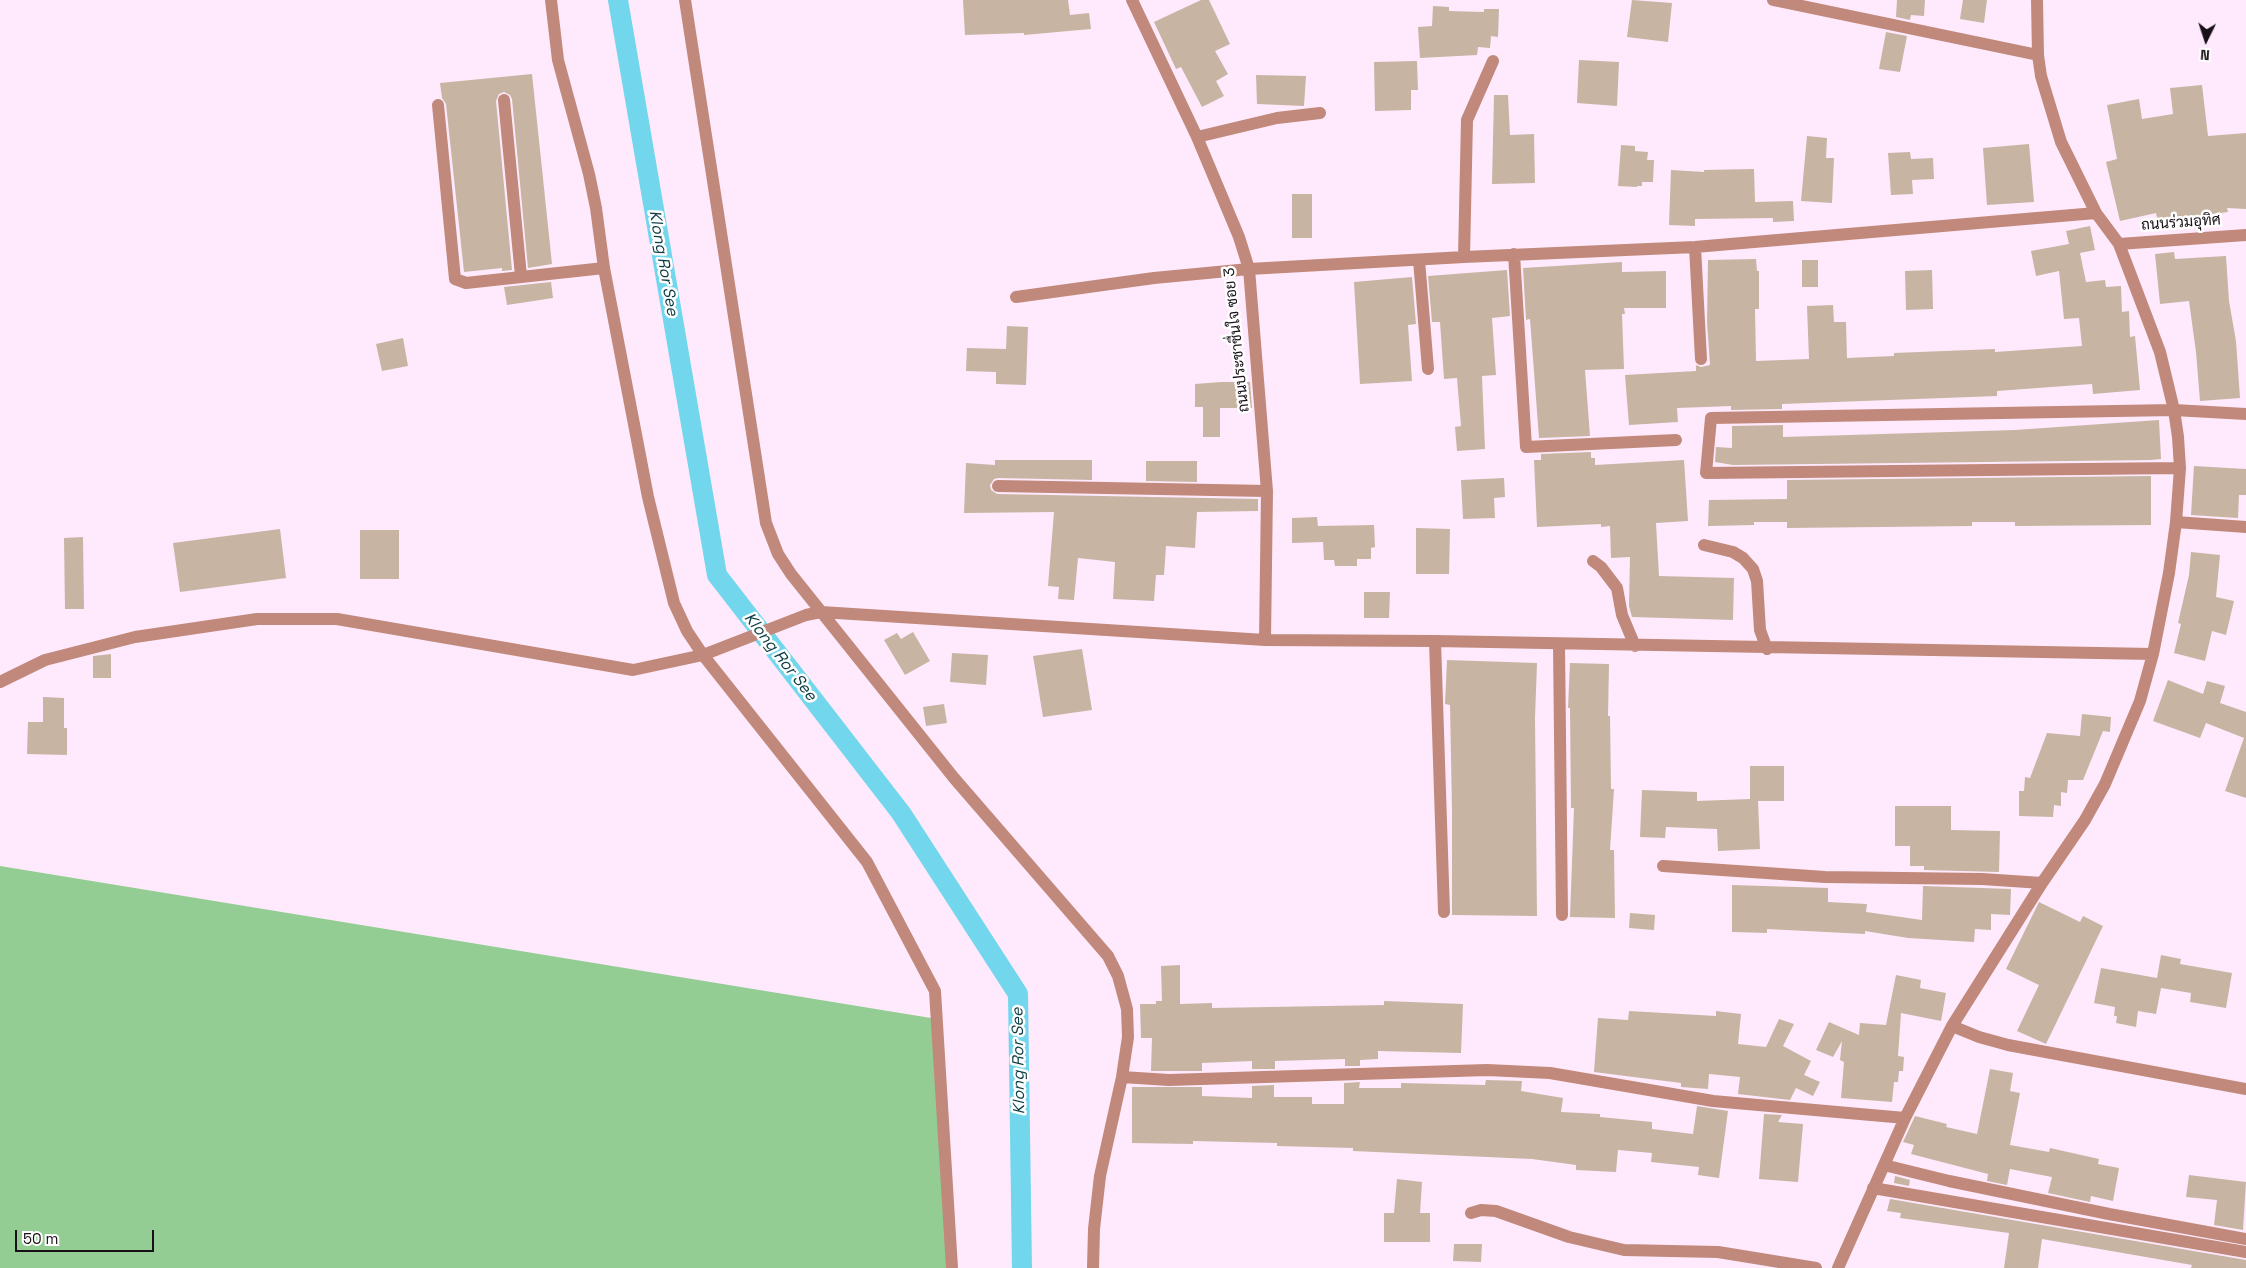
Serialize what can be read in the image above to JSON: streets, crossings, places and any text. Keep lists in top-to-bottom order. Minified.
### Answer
{"streets":{"street":["ถนนร่วมอุทิศ","ถนนประชาชื่นใจ ซอย 3"]},"water":["Klong Ror See"],"scale_bar":"50 m","north":"bottom"}
